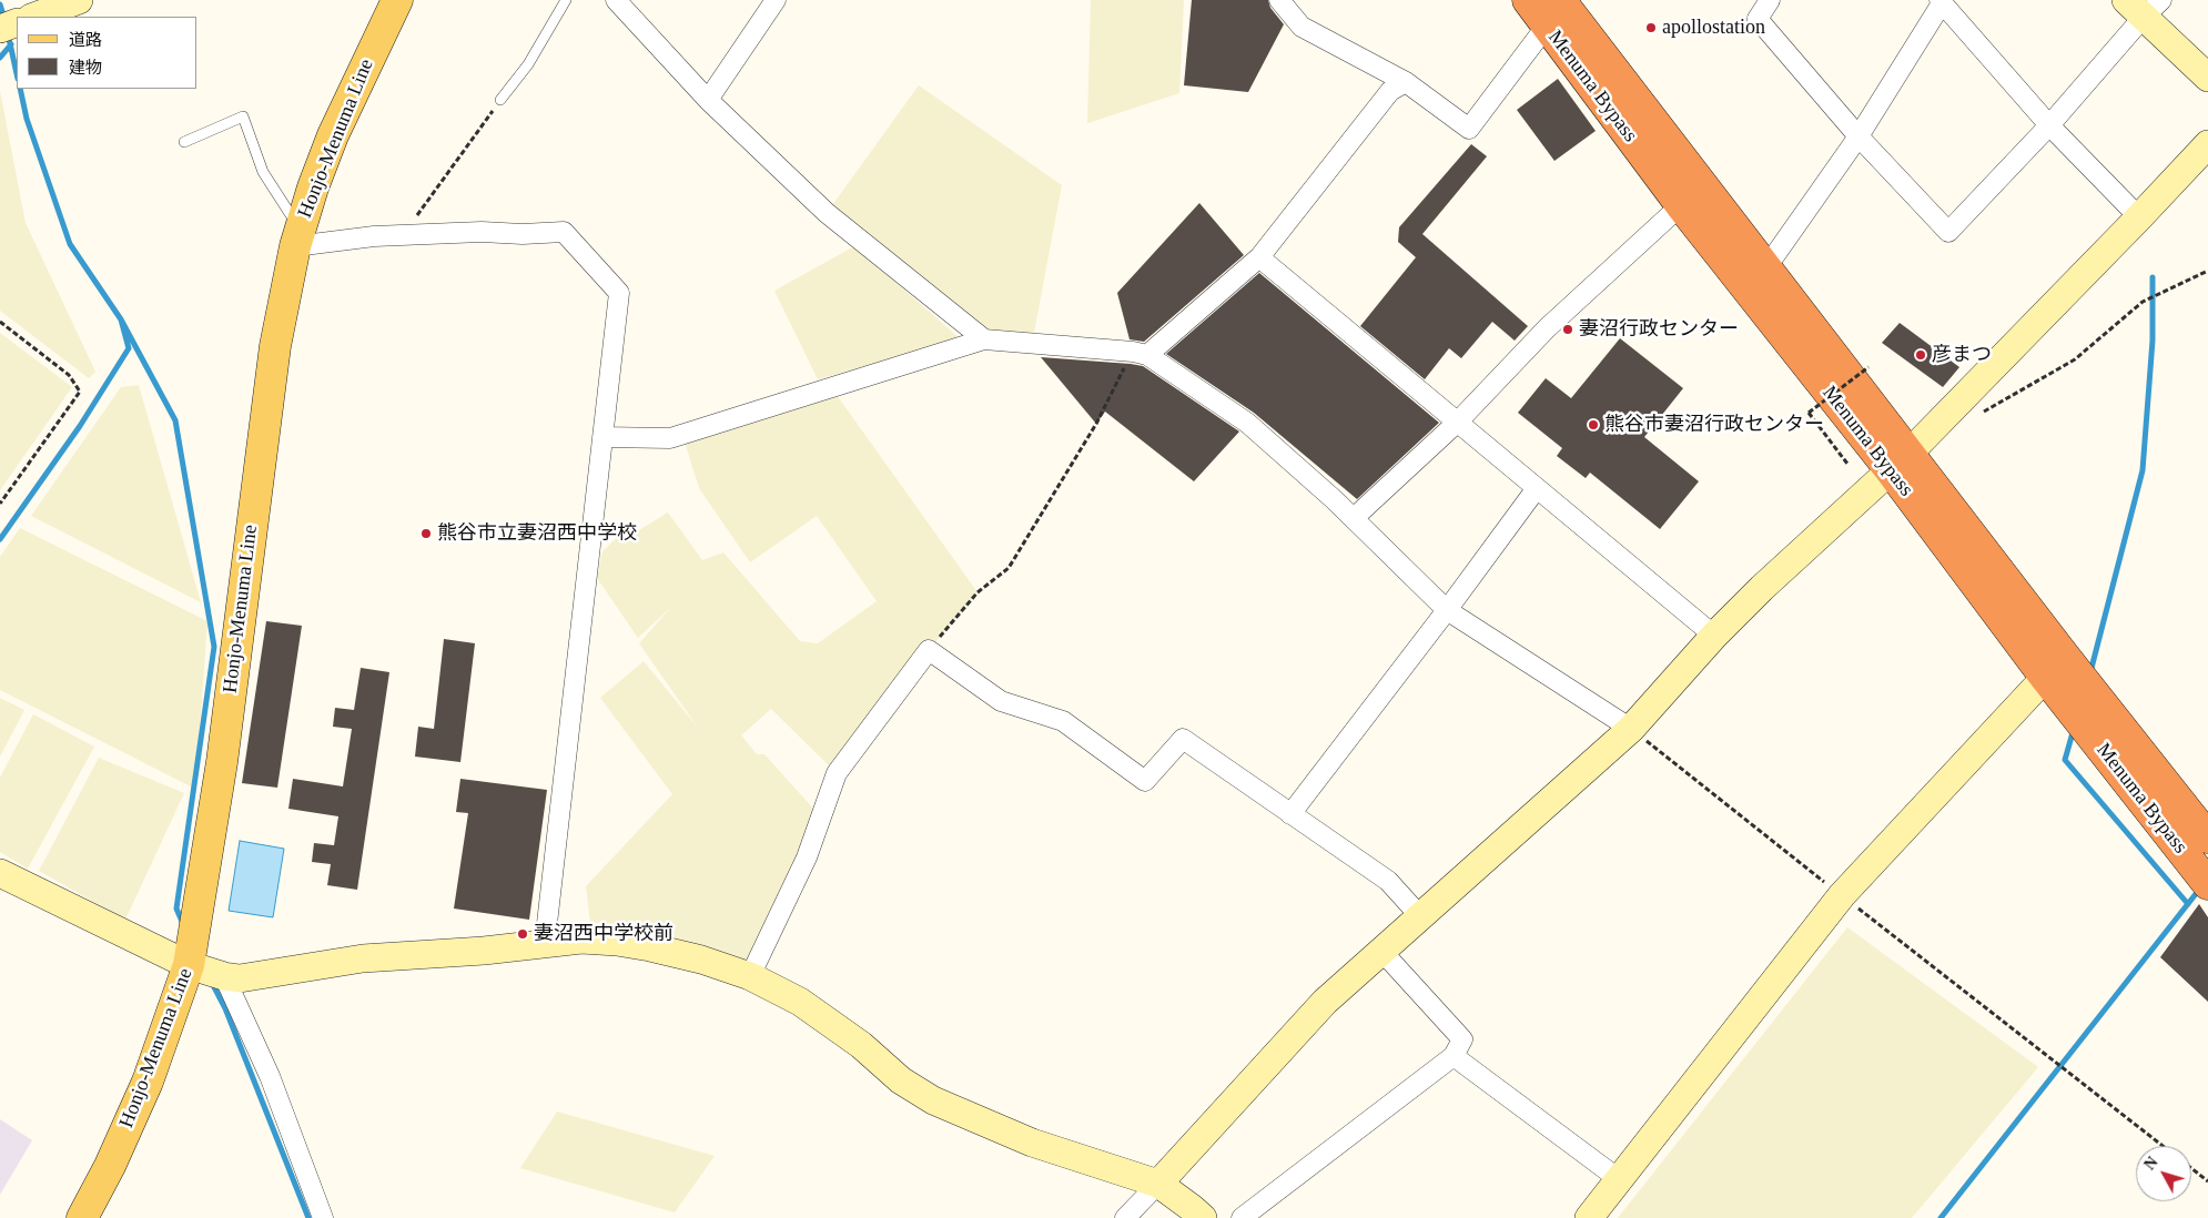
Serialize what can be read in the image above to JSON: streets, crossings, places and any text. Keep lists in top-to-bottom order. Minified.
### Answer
{"streets":{"highway":["Menuma Bypass"],"main road":["Honjo-Menuma Line"]},"places":["apollostation","妻沼行政センター","彦まつ","熊谷市妻沼行政センター","熊谷市立妻沼西中学校","妻沼西中学校前"],"legend":["道路","建物"],"north":"top left"}
